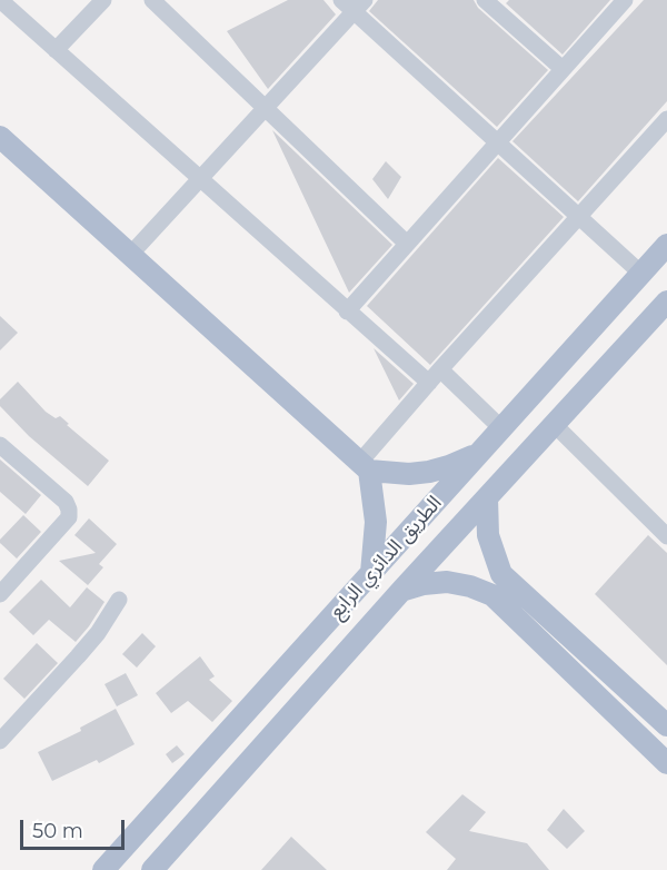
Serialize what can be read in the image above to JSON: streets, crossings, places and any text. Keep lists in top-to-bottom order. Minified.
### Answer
{"streets":{"main road":["الطريق الدائري الرابع"]},"scale_bar":"50 m"}
